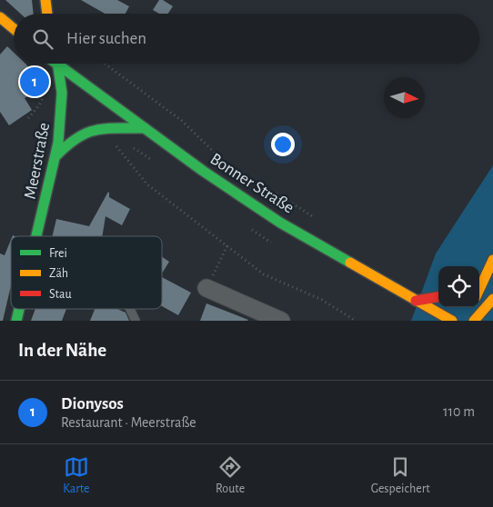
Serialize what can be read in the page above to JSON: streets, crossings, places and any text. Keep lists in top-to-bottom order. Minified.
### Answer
{"streets":{"main road":["Meerstraße","Bonner Straße"]},"crossings":[["Meerstraße","Bonner Straße"]],"legend":["Frei","Zäh","Stau"],"north":"right","page":{"search":"Hier suchen","pins":"1","heading":"In der Nähe","list":[{"mark":"1","name":"Dionysos","note":"Restaurant · Meerstraße","value":"110 m"}],"nav":["Karte","Route","Gespeichert"]}}
